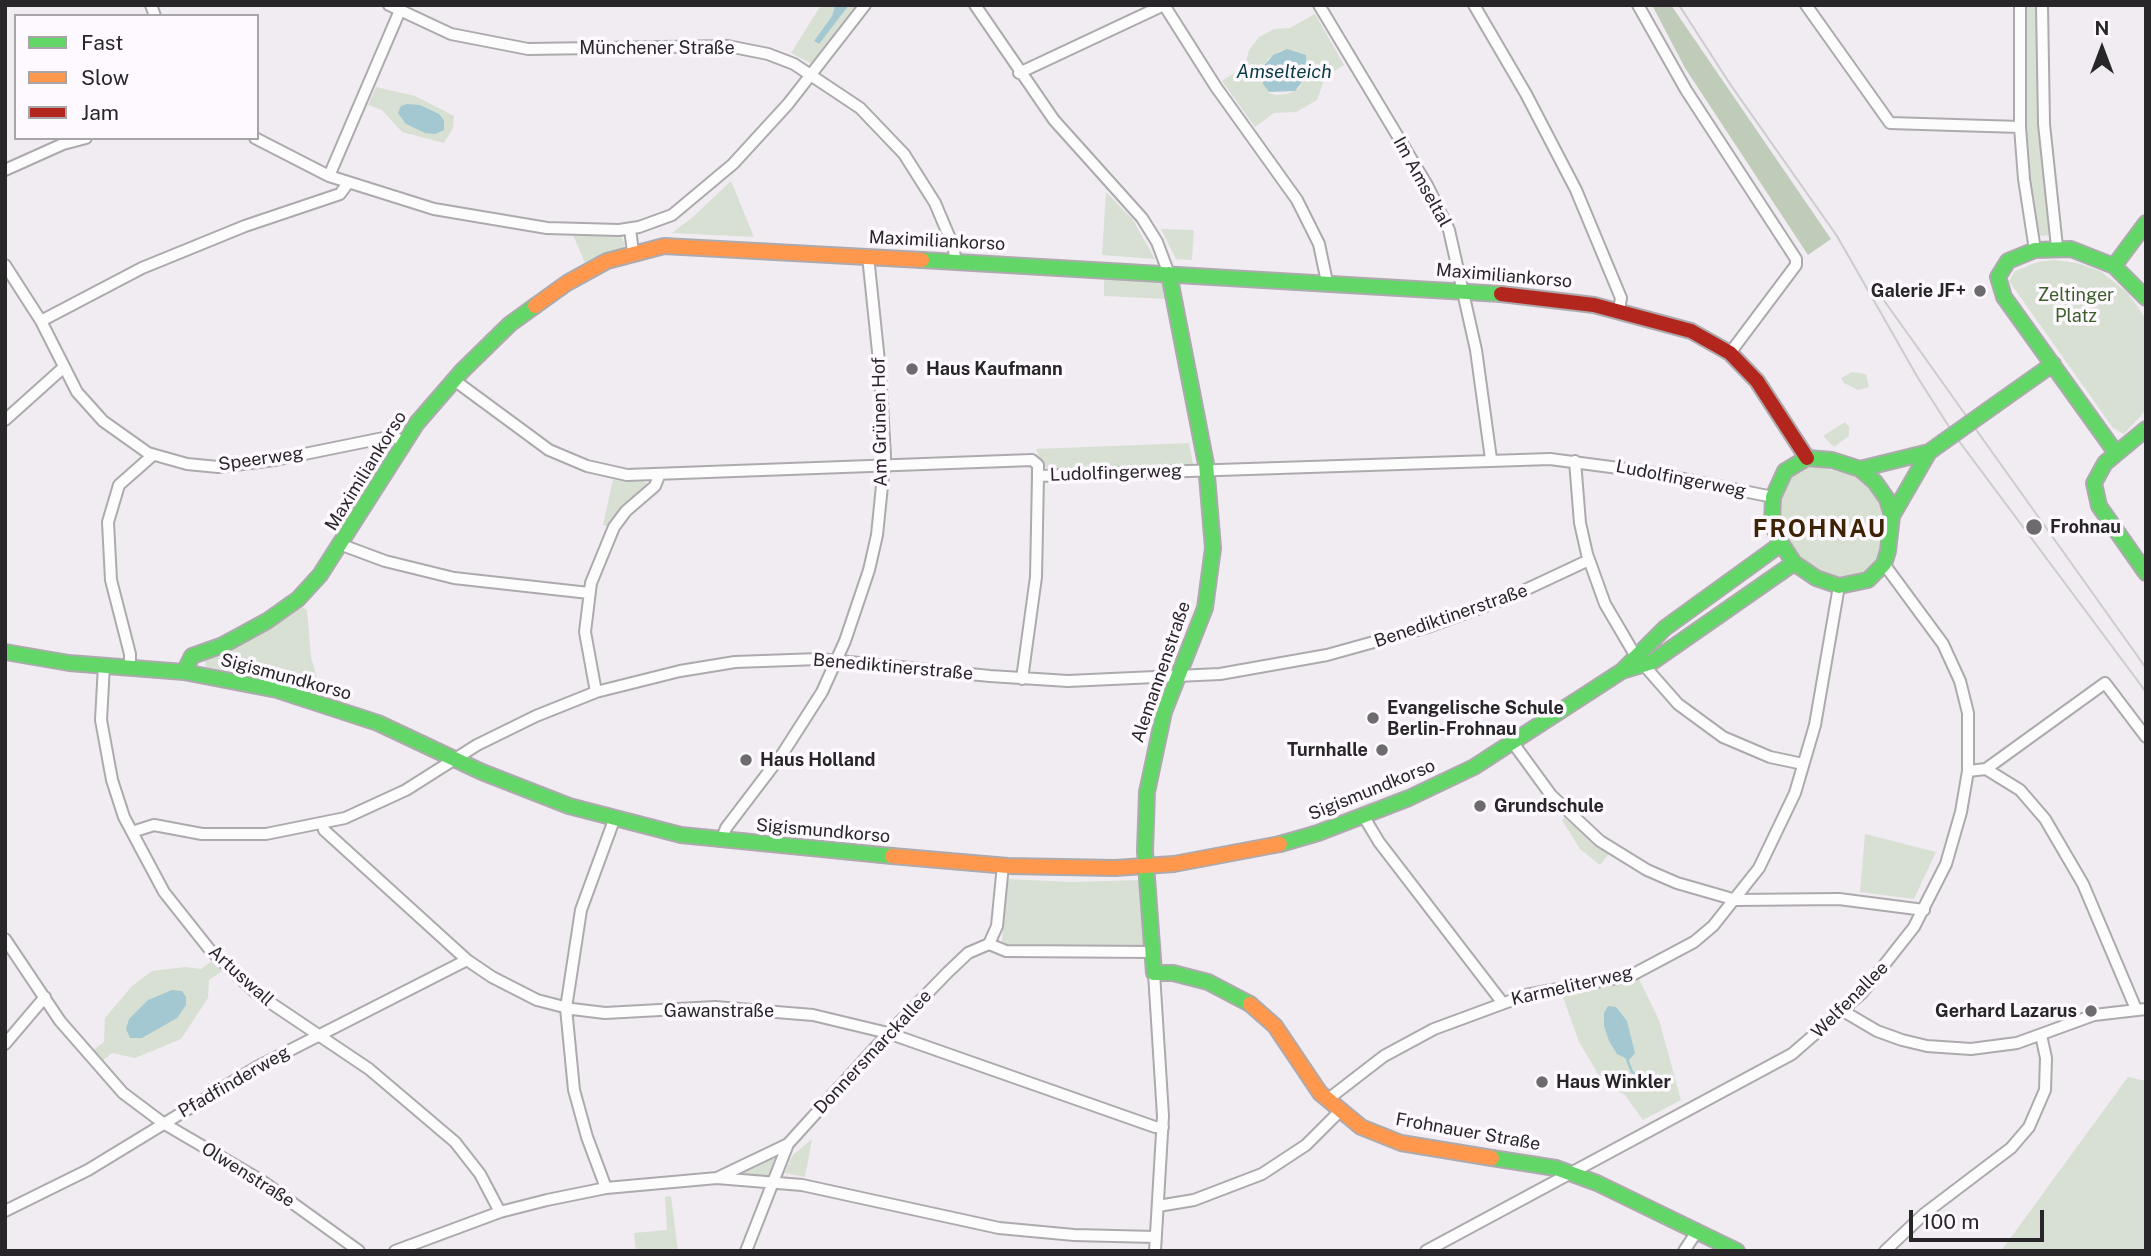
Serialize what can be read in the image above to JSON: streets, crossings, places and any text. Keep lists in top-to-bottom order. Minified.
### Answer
{"streets":{"street":["Münchener Straße","Im Amseltal","Maximiliankorso","Am Grünen Hof","Speerweg","Ludolfingerweg","Benediktinerstraße","Alemannenstraße","Sigismundkorso","Artuswall","Karmeliterweg","Welfenallee","Gawanstraße","Donnersmarckallee","Pfadfinderweg","Frohnauer Straße","Olwenstraße"]},"crossings":[["Münchener Straße","Maximiliankorso"],["Im Amseltal","Maximiliankorso"],["Im Amseltal","Ludolfingerweg"],["Maximiliankorso","Am Grünen Hof"],["Maximiliankorso","Speerweg"],["Maximiliankorso","Ludolfingerweg"],["Maximiliankorso","Alemannenstraße"],["Maximiliankorso","Sigismundkorso"],["Maximiliankorso","Karmeliterweg"],["Maximiliankorso","Welfenallee"],["Am Grünen Hof","Ludolfingerweg"],["Am Grünen Hof","Benediktinerstraße"],["Am Grünen Hof","Sigismundkorso"],["Ludolfingerweg","Alemannenstraße"],["Ludolfingerweg","Sigismundkorso"],["Ludolfingerweg","Karmeliterweg"],["Ludolfingerweg","Welfenallee"],["Benediktinerstraße","Alemannenstraße"],["Benediktinerstraße","Sigismundkorso"],["Benediktinerstraße","Artuswall"],["Benediktinerstraße","Gawanstraße"],["Alemannenstraße","Sigismundkorso"],["Alemannenstraße","Gawanstraße"],["Alemannenstraße","Frohnauer Straße"],["Sigismundkorso","Artuswall"],["Sigismundkorso","Karmeliterweg"],["Sigismundkorso","Welfenallee"],["Artuswall","Pfadfinderweg"],["Karmeliterweg","Welfenallee"],["Karmeliterweg","Frohnauer Straße"],["Welfenallee","Frohnauer Straße"],["Gawanstraße","Donnersmarckallee"],["Gawanstraße","Pfadfinderweg"],["Pfadfinderweg","Olwenstraße"]],"districts":["FROHNAU"],"water":["Amselteich"],"parks":["Zeltinger Platz"],"places":["Galerie JF+","Haus Kaufmann","Frohnau","Evangelische Schule Berlin-Frohnau","Turnhalle","Haus Holland","Grundschule","Gerhard Lazarus","Haus Winkler"],"legend":["Fast","Slow","Jam"],"scale_bar":"100 m","north":"top"}
